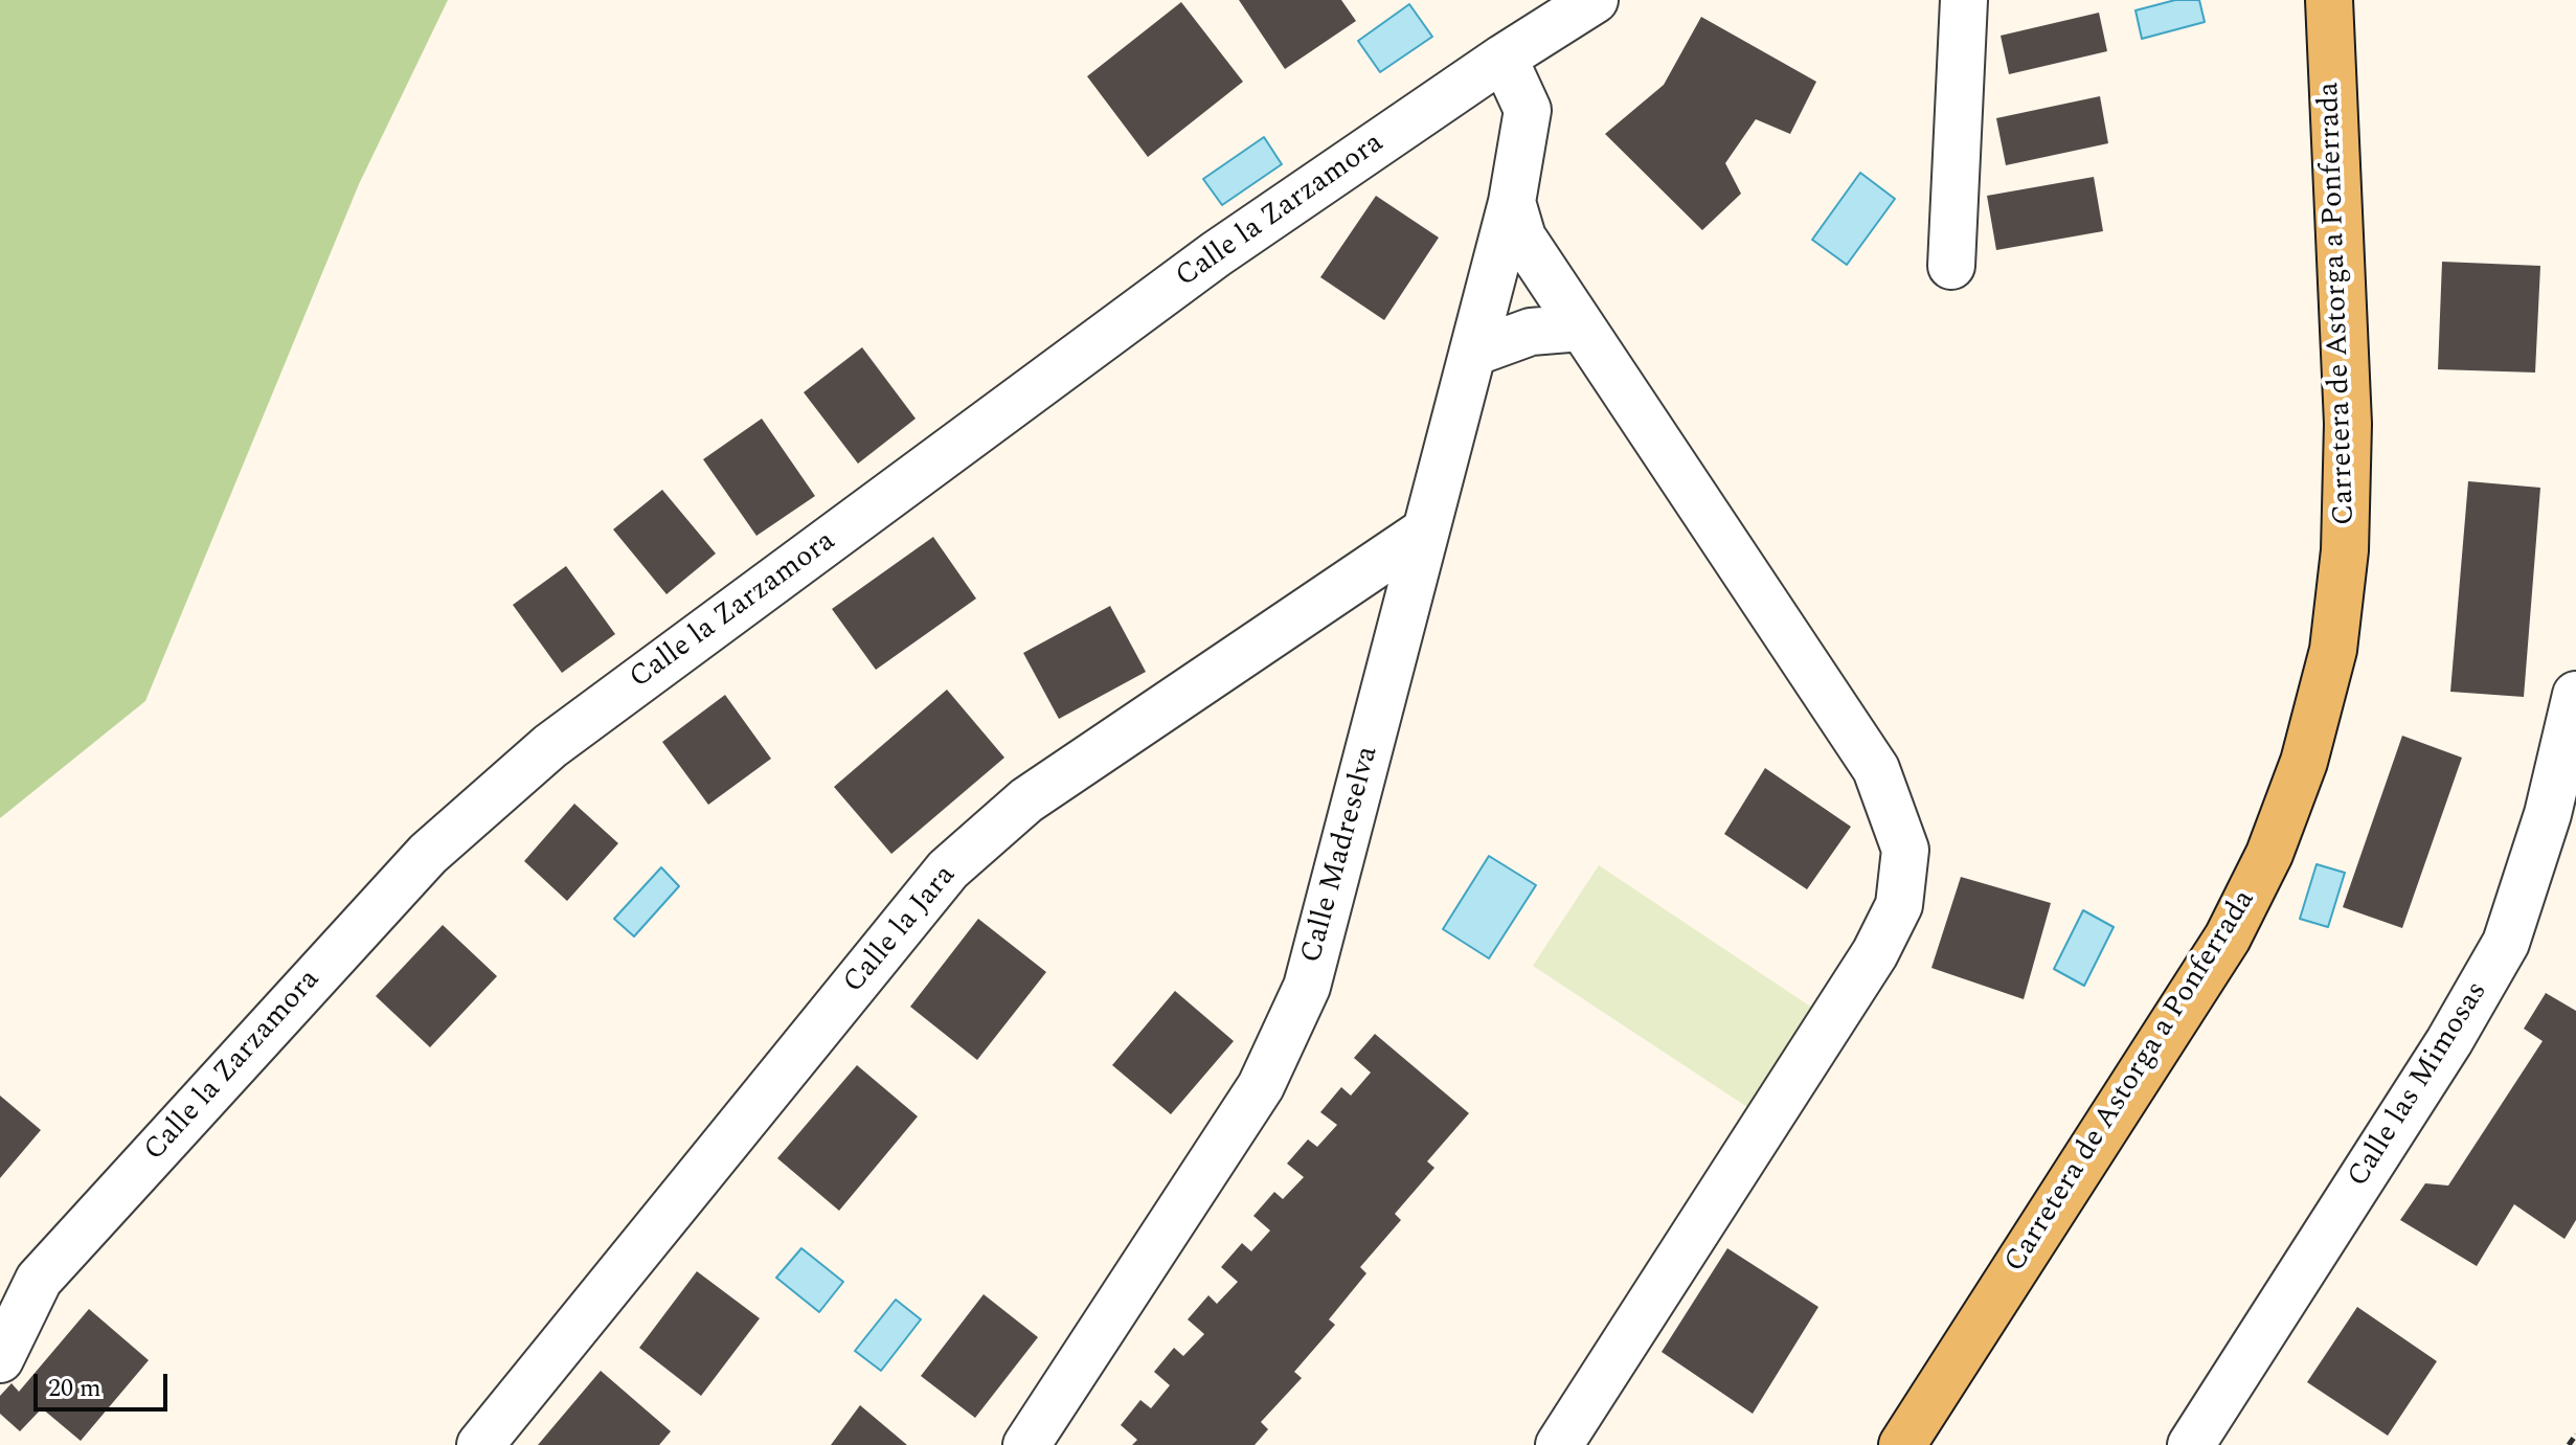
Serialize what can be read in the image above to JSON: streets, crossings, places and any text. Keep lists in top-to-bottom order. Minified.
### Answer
{"streets":{"main road":["Carretera de Astorga a Ponferrada"],"street":["Calle la Zarzamora","Calle Madreselva","Calle la Jara","Calle las Mimosas"]},"crossings":[["Calle la Zarzamora","Calle Madreselva"],["Calle Madreselva","Calle la Jara"]],"scale_bar":"20 m"}
